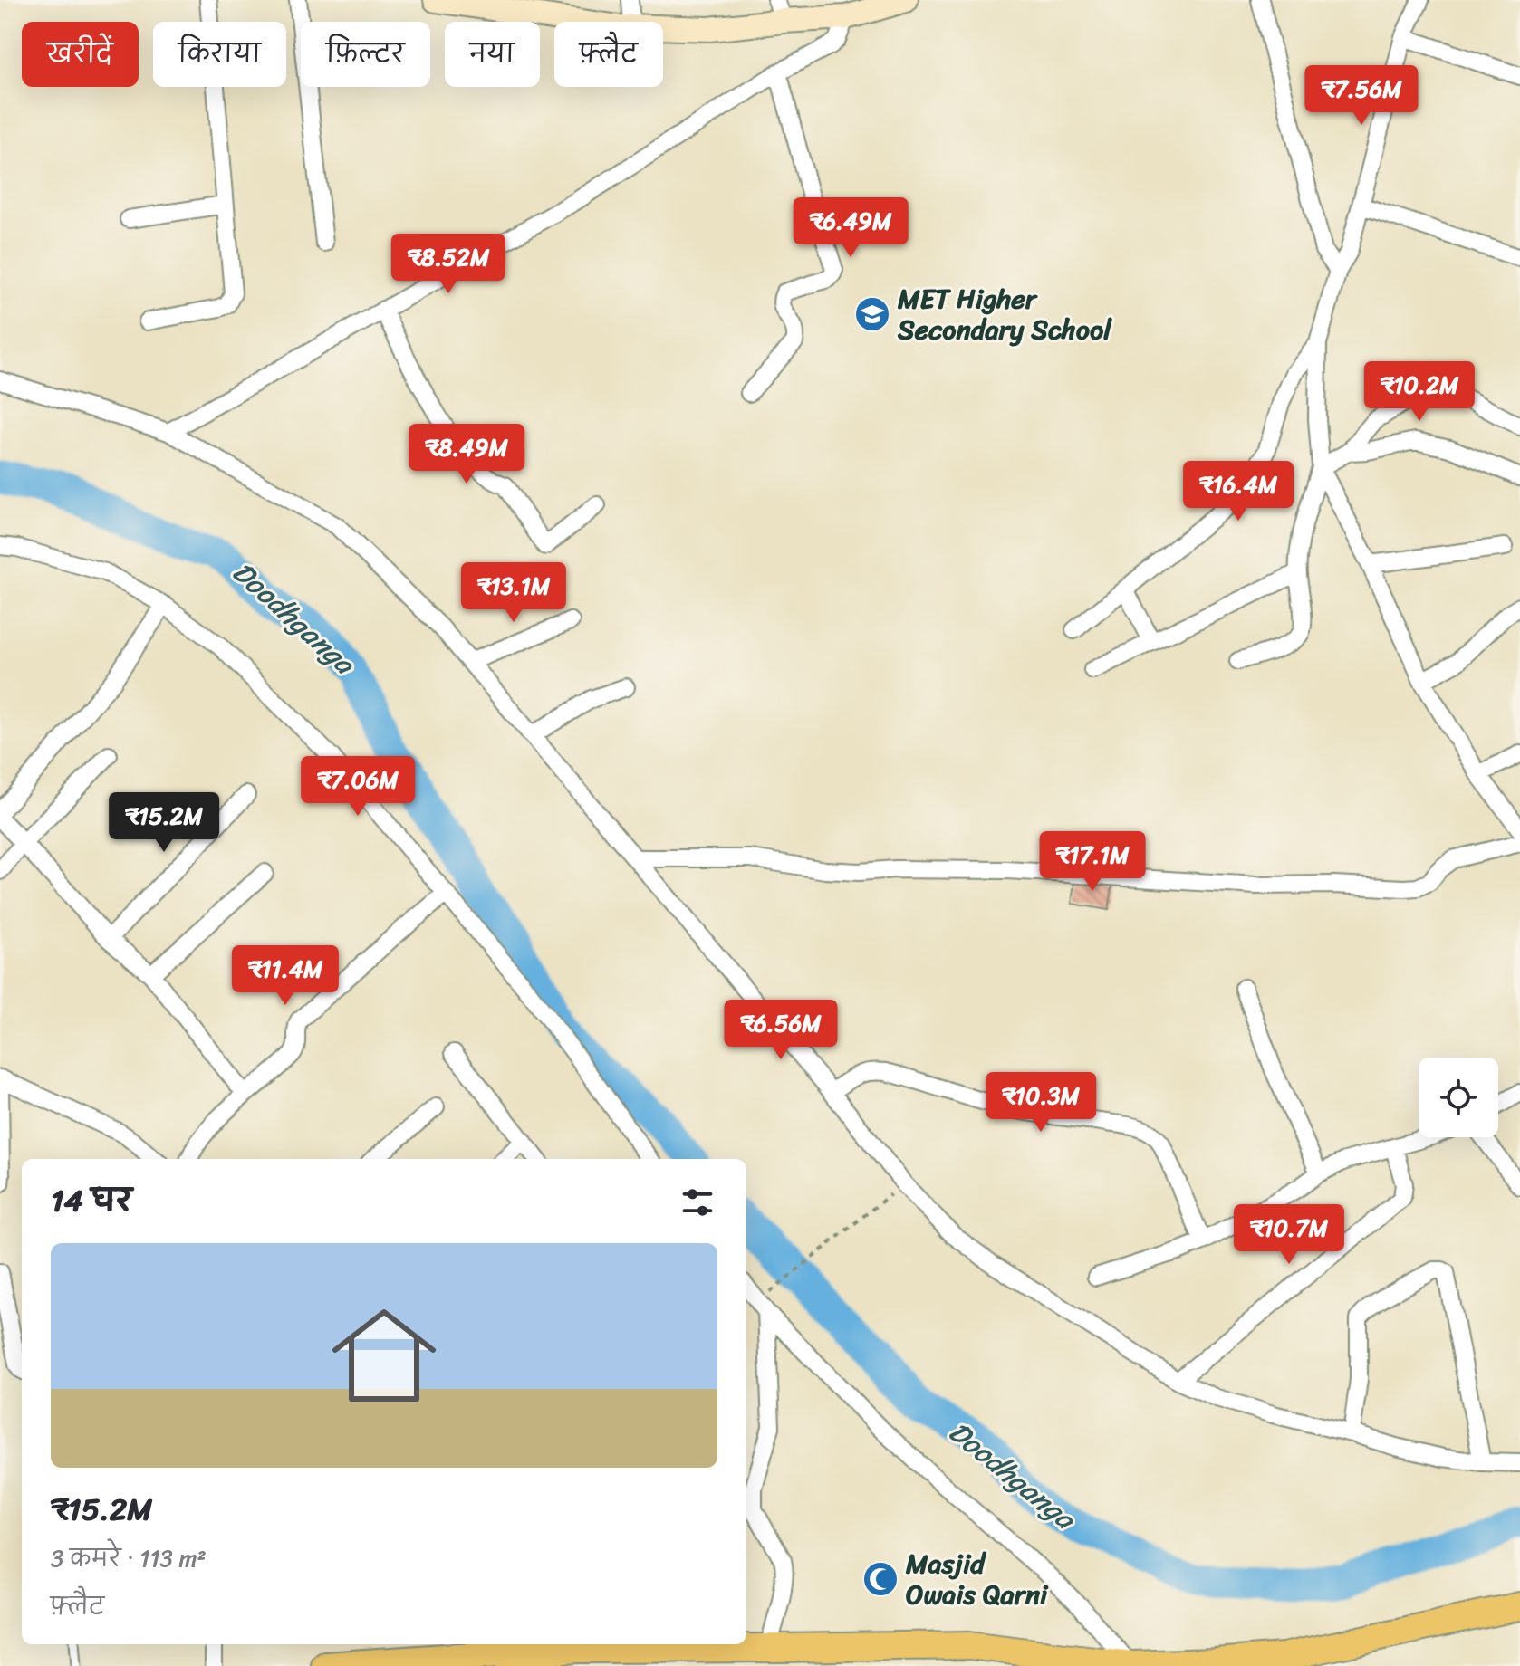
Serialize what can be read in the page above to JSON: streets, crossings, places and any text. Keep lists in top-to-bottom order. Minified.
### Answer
{"water":["Doodhganga"],"places":{"school or university":["MET Higher Secondary School"],"mosque":["Masjid Owais Qarni"]},"page":{"chip":["खरीदें","किराया","फ़िल्टर","नया","फ़्लैट"],"price":["₹7.56M","₹6.49M","₹8.52M","₹10.2M","₹8.49M","₹16.4M","₹13.1M","₹7.06M","₹15.2M","₹17.1M","₹11.4M","₹6.56M","₹10.3M","₹10.7M"],"heading":"14 घर","list":[{"name":"₹15.2M","note":"3 कमरे · 113 m² · फ़्लैट"}]}}
